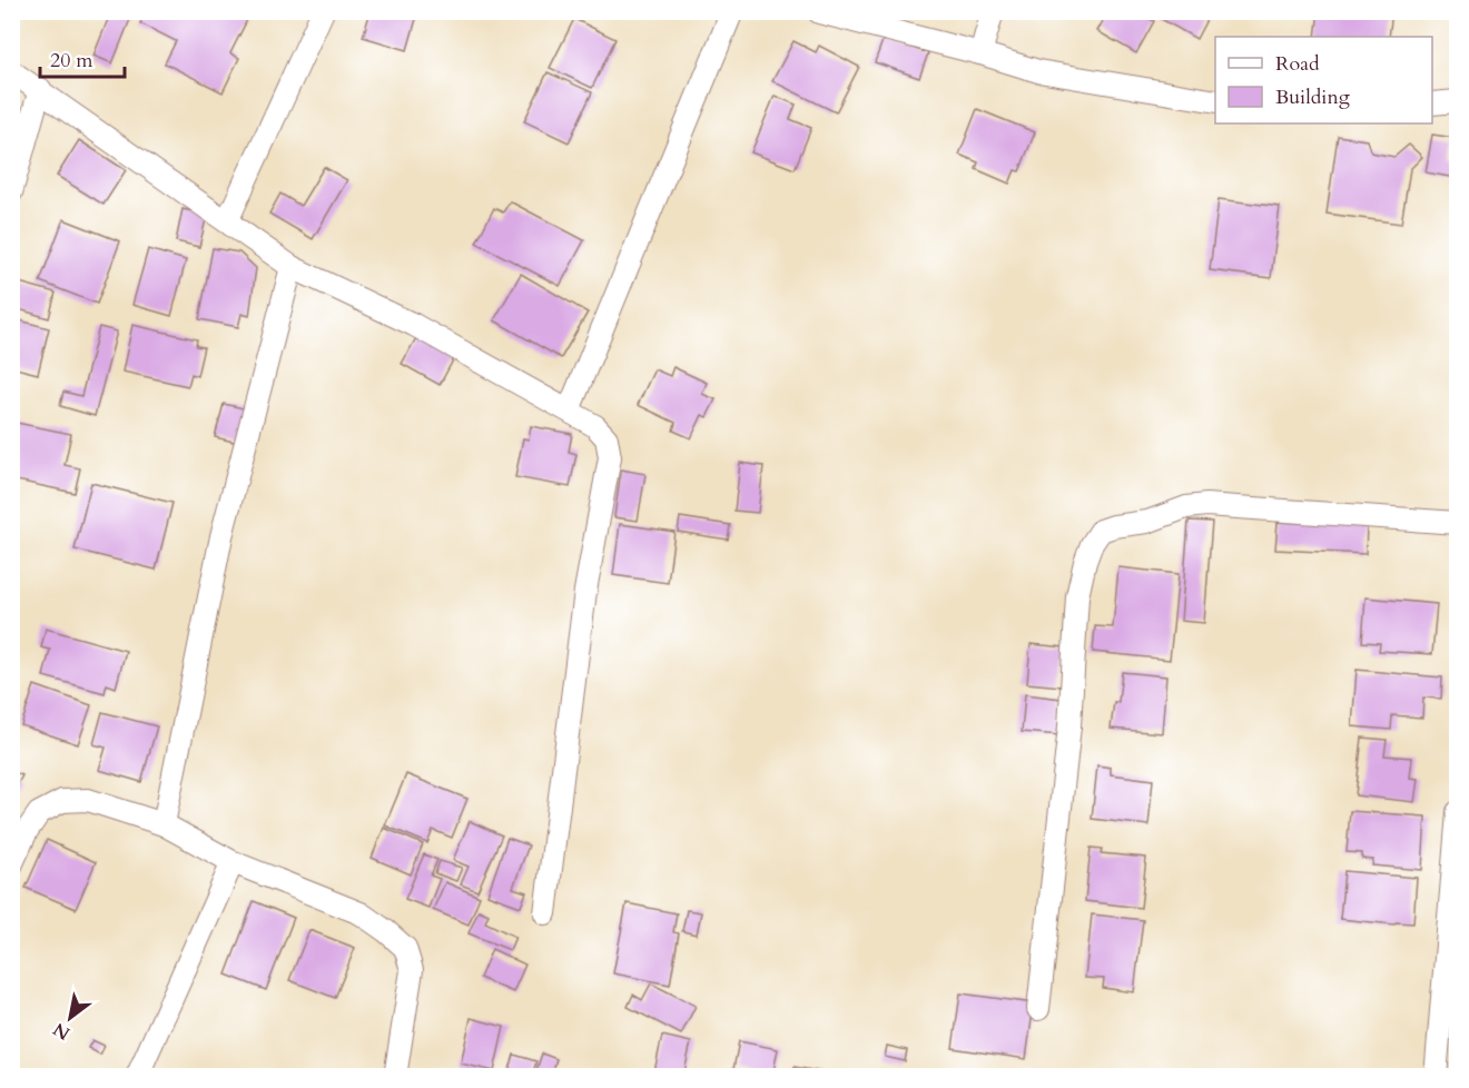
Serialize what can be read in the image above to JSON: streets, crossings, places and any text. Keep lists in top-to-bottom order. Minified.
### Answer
{"legend":["Road","Building"],"scale_bar":"20 m","north":"bottom left"}
